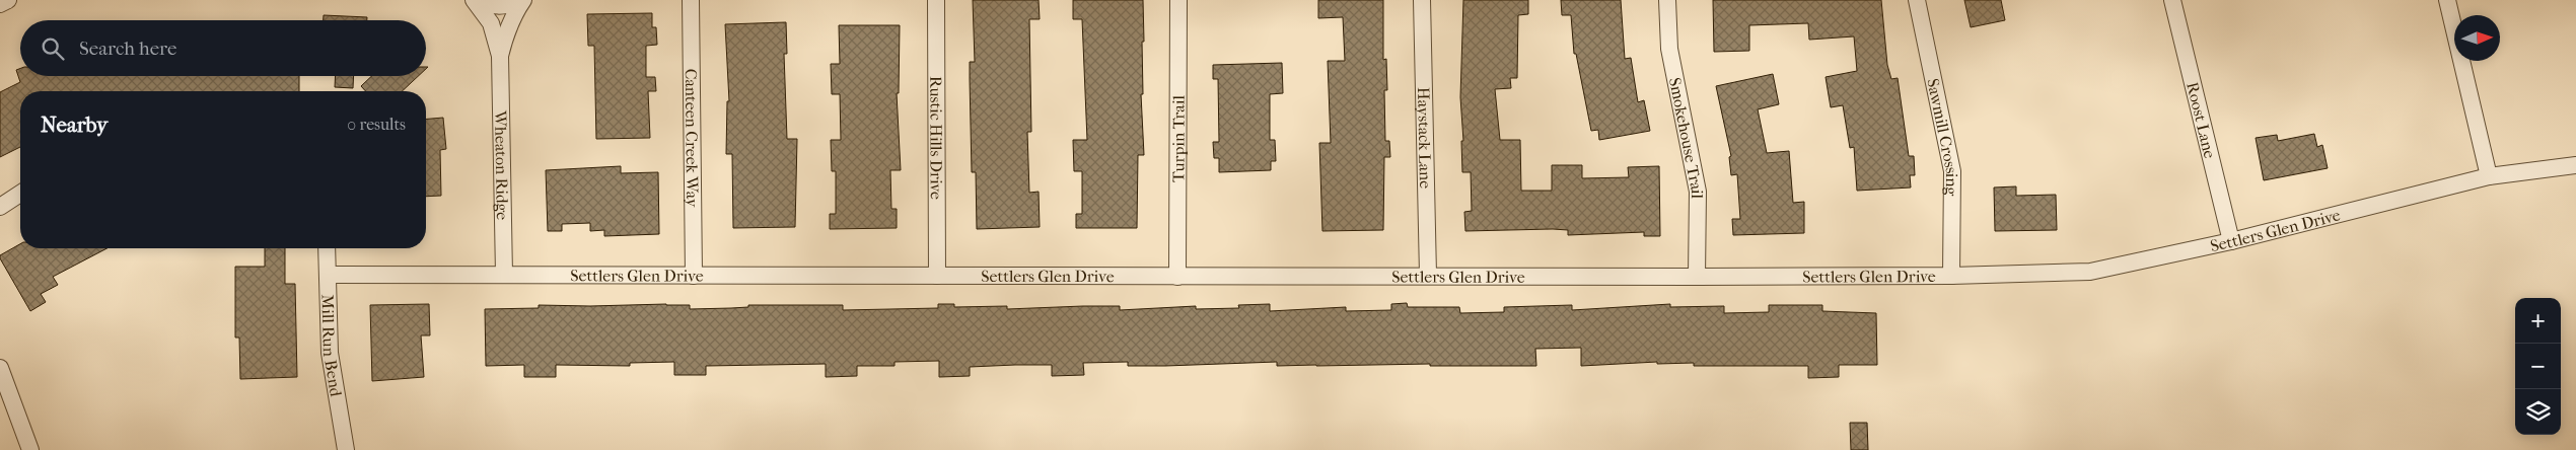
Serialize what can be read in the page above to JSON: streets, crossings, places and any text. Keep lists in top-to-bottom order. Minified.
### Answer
{"streets":{"street":["Roost Lane","Sawmill Crossing","Canteen Creek Way","Rustic Hills Drive","Haystack Lane","Smokehouse Trail","Turpin Trail","Wheaton Ridge","Settlers Glen Drive","Mill Run Bend"]},"crossings":[["Roost Lane","Settlers Glen Drive"],["Sawmill Crossing","Settlers Glen Drive"],["Canteen Creek Way","Settlers Glen Drive"],["Rustic Hills Drive","Settlers Glen Drive"],["Haystack Lane","Settlers Glen Drive"],["Smokehouse Trail","Settlers Glen Drive"],["Turpin Trail","Settlers Glen Drive"],["Wheaton Ridge","Settlers Glen Drive"],["Settlers Glen Drive","Mill Run Bend"]],"north":"right","page":{"search":"Search here","heading":["Nearby","0 results"],"map_buttons":["+","−"]}}
